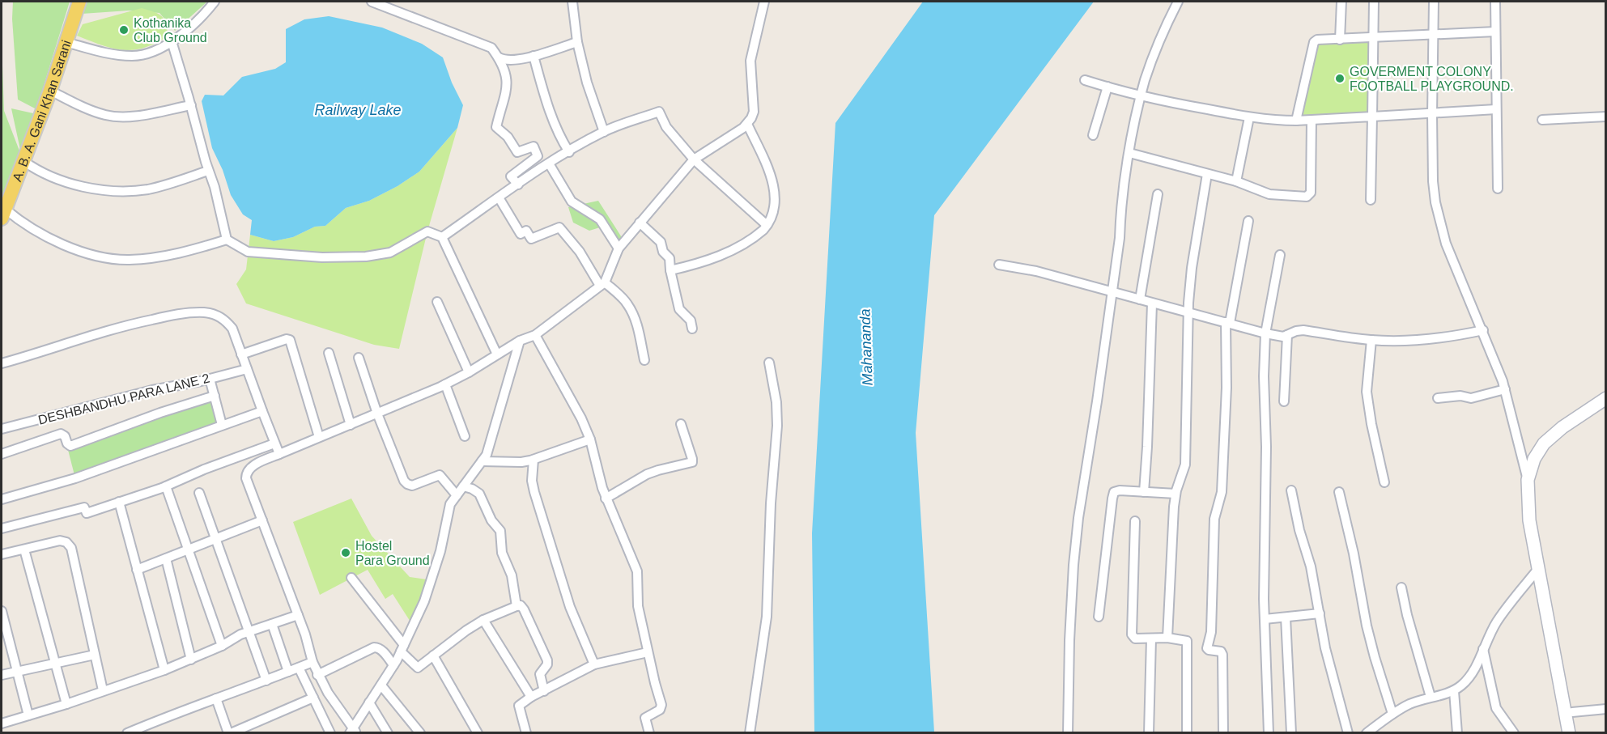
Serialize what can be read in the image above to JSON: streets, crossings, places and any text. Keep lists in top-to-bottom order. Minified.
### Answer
{"streets":{"main road":["A. B. A. Gani Khan Sarani"],"street":["DESHBANDHU PARA LANE 2"]},"water":["Railway Lake","Mahananda"],"places":["Kothanika Club Ground","GOVERMENT COLONY FOOTBALL PLAYGROUND.","Hostel Para Ground"]}
